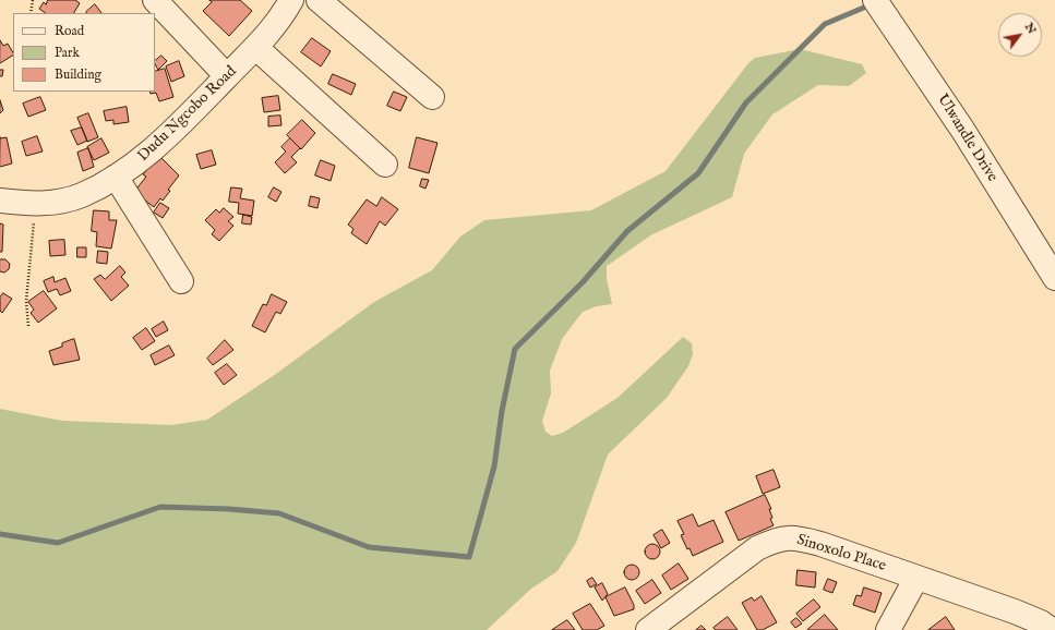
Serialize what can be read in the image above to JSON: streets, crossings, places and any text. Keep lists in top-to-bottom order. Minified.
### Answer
{"streets":{"street":["Dudu Ngcobo Road","Ulwandle Drive","Sinoxolo Place"]},"legend":["Road","Park","Building"],"north":"top right"}
